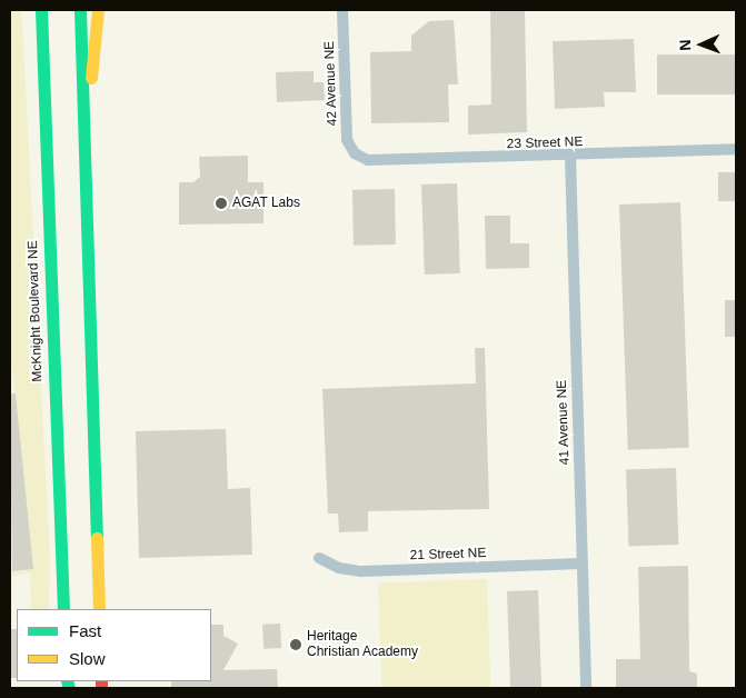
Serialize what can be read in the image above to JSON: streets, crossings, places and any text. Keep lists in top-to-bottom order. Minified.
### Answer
{"streets":{"main road":["McKnight Boulevard NE"],"street":["42 Avenue NE","23 Street NE","41 Avenue NE","21 Street NE"]},"crossings":[["42 Avenue NE","23 Street NE"],["23 Street NE","41 Avenue NE"],["41 Avenue NE","21 Street NE"]],"places":["AGAT Labs","Heritage Christian Academy"],"legend":["Fast","Slow"],"north":"left"}
